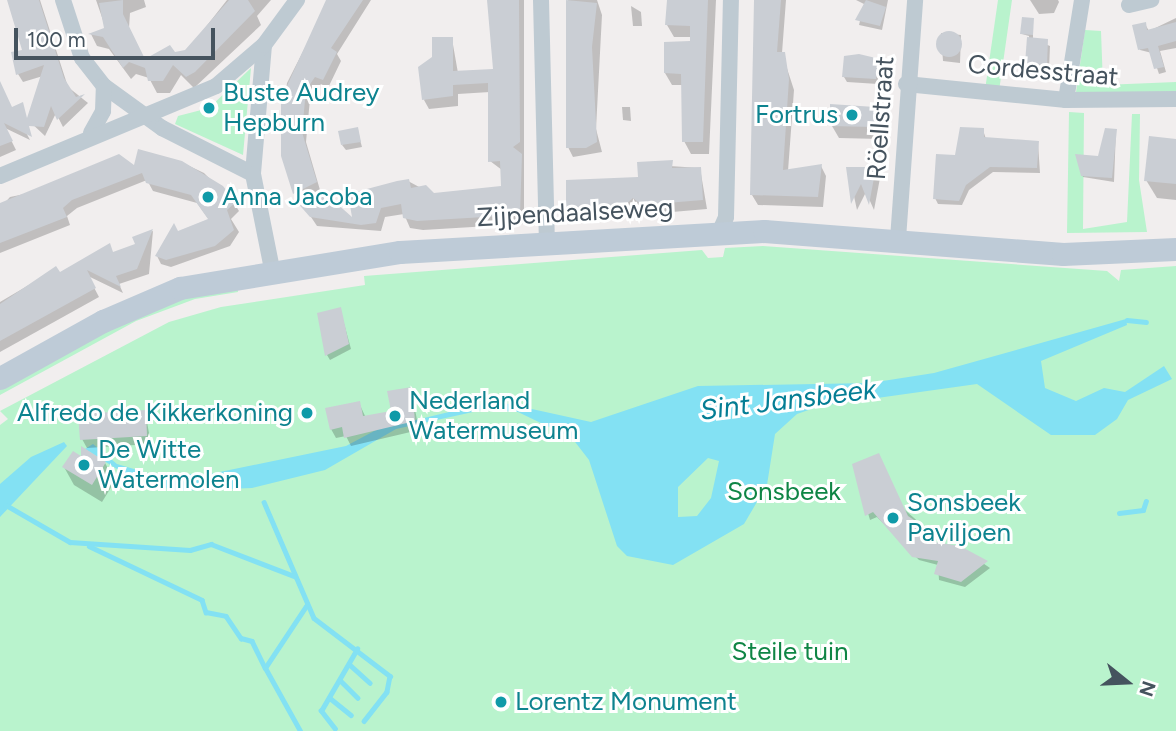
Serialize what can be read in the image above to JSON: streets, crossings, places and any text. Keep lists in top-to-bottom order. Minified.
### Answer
{"streets":{"main road":["Zijpendaalseweg"],"street":["Cordesstraat","Röellstraat"]},"crossings":[["Cordesstraat","Röellstraat"],["Röellstraat","Zijpendaalseweg"]],"water":["Sint Jansbeek"],"parks":["Sonsbeek","Steile tuin"],"places":["Buste Audrey Hepburn","Fortrus","Anna Jacoba","Alfredo de Kikkerkoning","Nederland Watermuseum","De Witte Watermolen","Sonsbeek Paviljoen","Lorentz Monument"],"scale_bar":"100 m","north":"right"}
